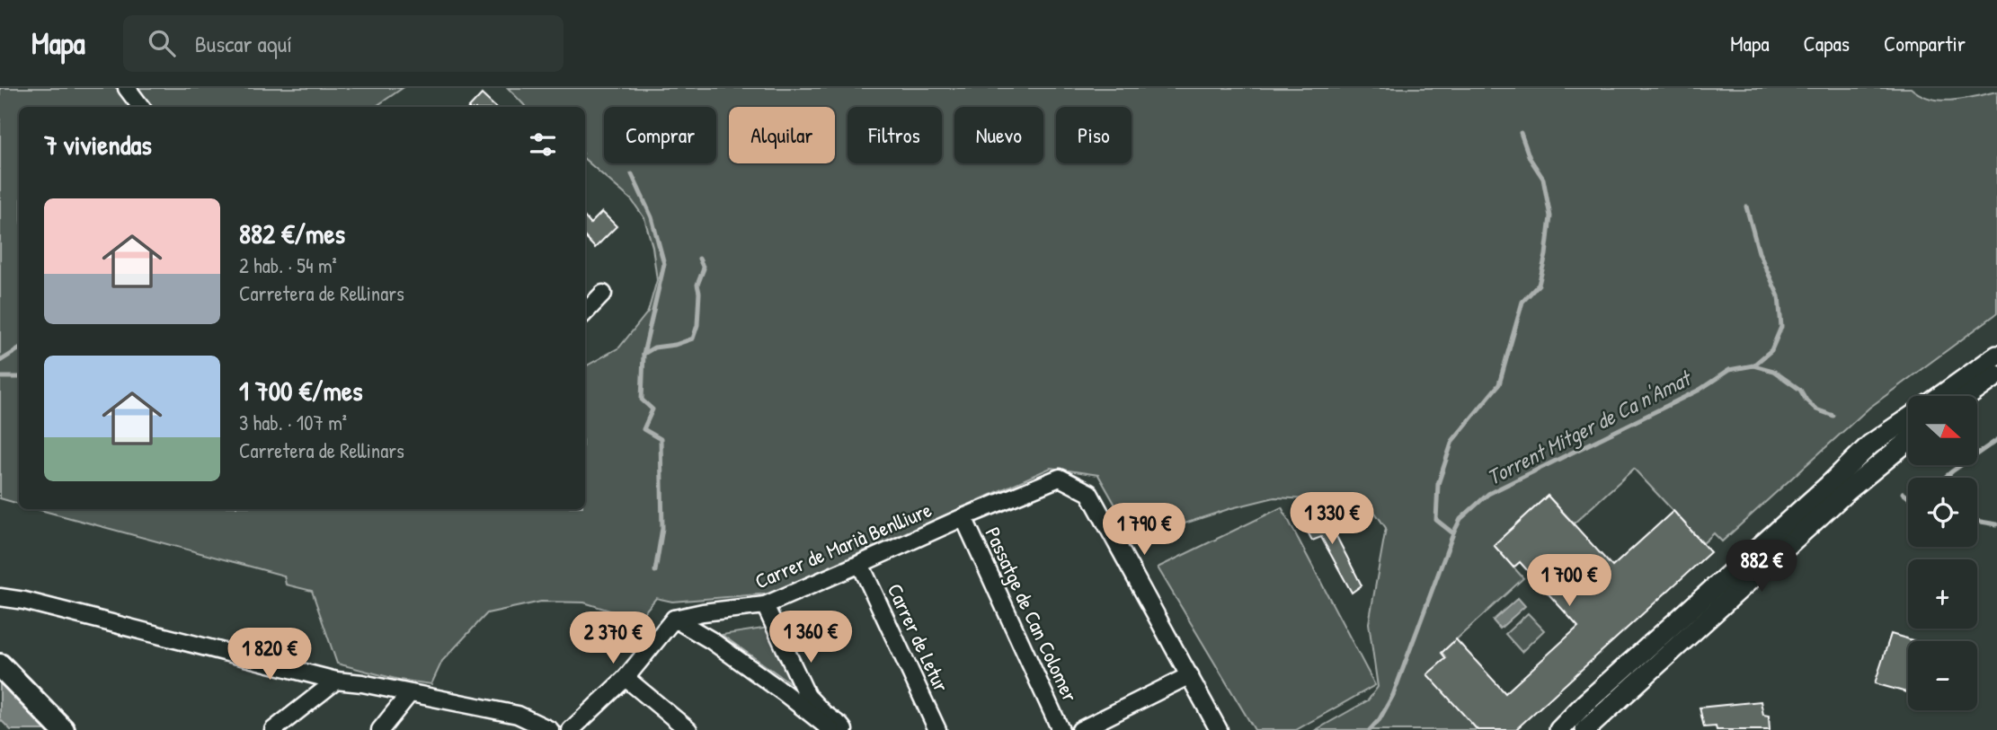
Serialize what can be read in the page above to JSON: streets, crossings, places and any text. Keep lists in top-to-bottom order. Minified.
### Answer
{"streets":{"street":["Carrer de Marià Benlliure","Passatge de Can Colomer","Carrer de Letur"]},"crossings":[["Carrer de Marià Benlliure","Passatge de Can Colomer"],["Carrer de Marià Benlliure","Carrer de Letur"]],"water":["Torrent Mitger de Ca n'Amat"],"north":"right","page":{"header":"Mapa","search":"Buscar aquí","nav":["Mapa","Capas","Compartir"],"chip":["Comprar","Alquilar","Filtros","Nuevo","Piso"],"heading":"7 viviendas","list":[{"name":"882 €/mes","note":"2 hab. · 54 m² · Carretera de Rellinars"},{"name":"1 700 €/mes","note":"3 hab. · 107 m² · Carretera de Rellinars"}],"map_buttons":["+","−"],"price":["1 330 €","1 790 €","882 €","1 700 €","1 360 €","2 370 €","1 820 €"]}}
